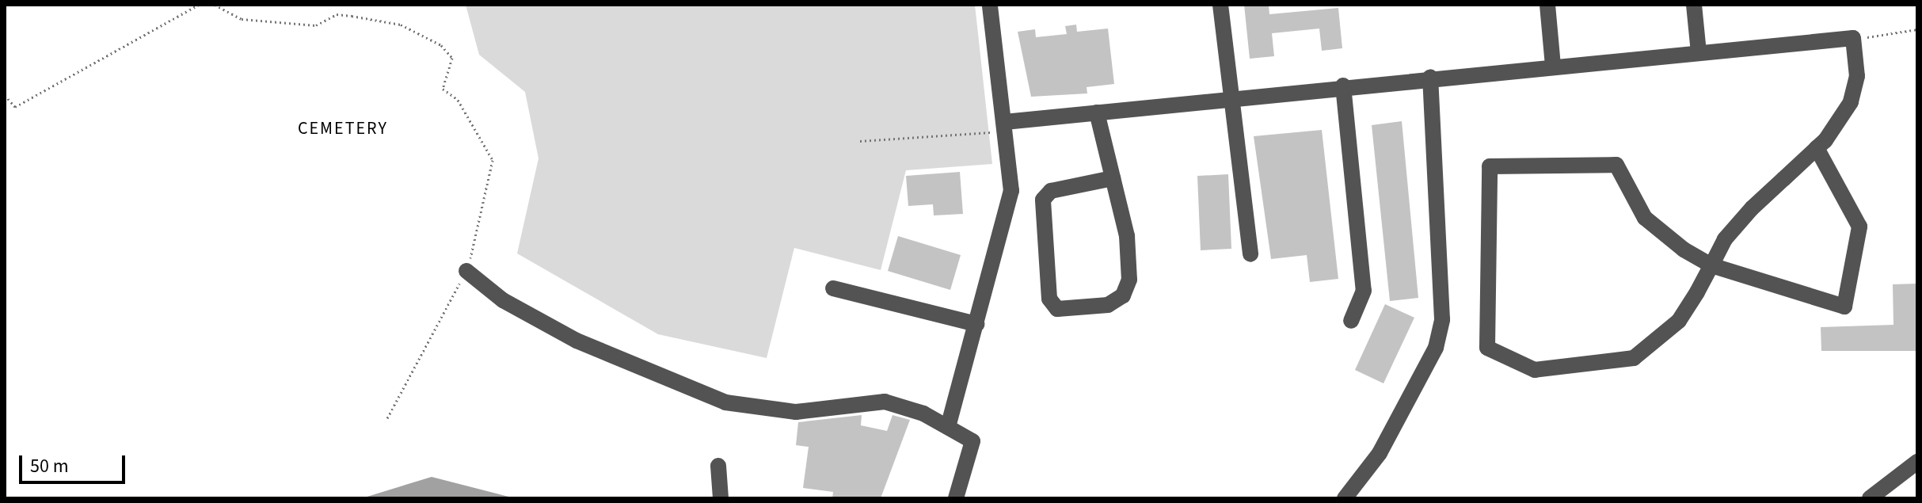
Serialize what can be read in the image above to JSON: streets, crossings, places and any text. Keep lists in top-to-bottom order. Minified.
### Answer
{"districts":["CEMETERY"],"scale_bar":"50 m"}
